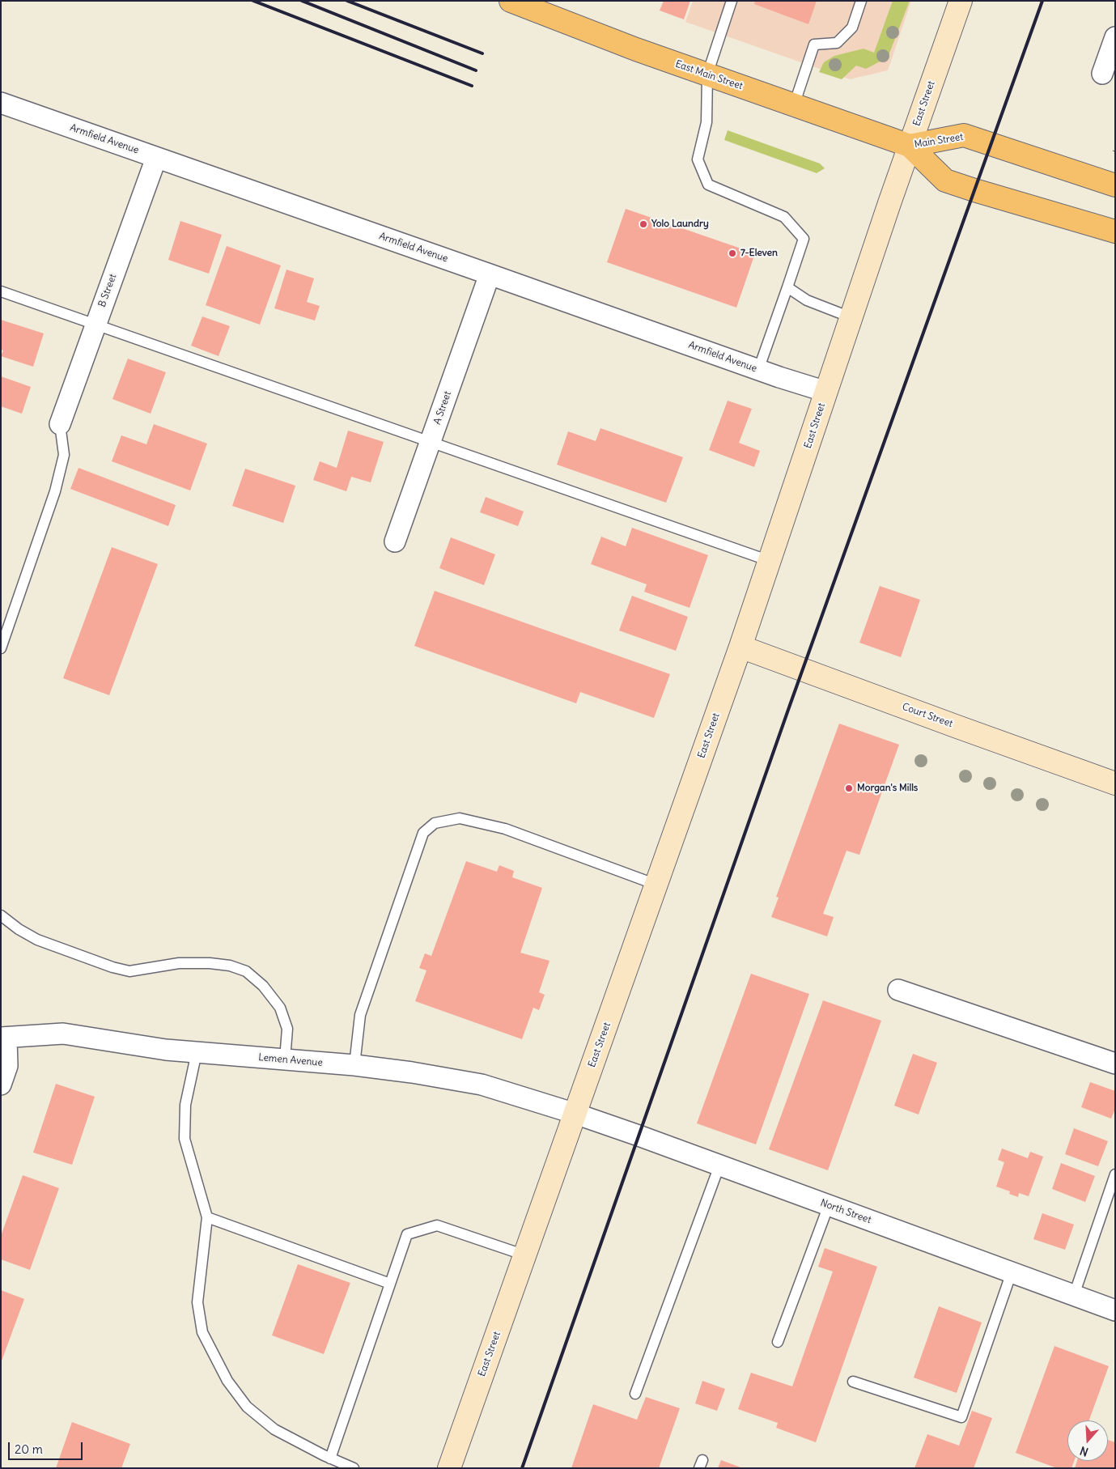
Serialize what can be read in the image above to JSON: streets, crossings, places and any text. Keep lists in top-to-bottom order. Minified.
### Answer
{"streets":{"main road":["East Main Street","East Street","Main Street","Court Street"],"street":["Armfield Avenue","B Street","A Street","Lemen Avenue","North Street"]},"crossings":[["East Main Street","East Street"],["East Main Street","Main Street"],["East Street","Armfield Avenue"],["East Street","Main Street"],["East Street","Court Street"],["East Street","Lemen Avenue"],["East Street","North Street"],["Armfield Avenue","B Street"],["Armfield Avenue","A Street"],["Lemen Avenue","North Street"]],"places":["Yolo Laundry","7-Eleven","Morgan's Mills"],"scale_bar":"20 m","north":"bottom"}
